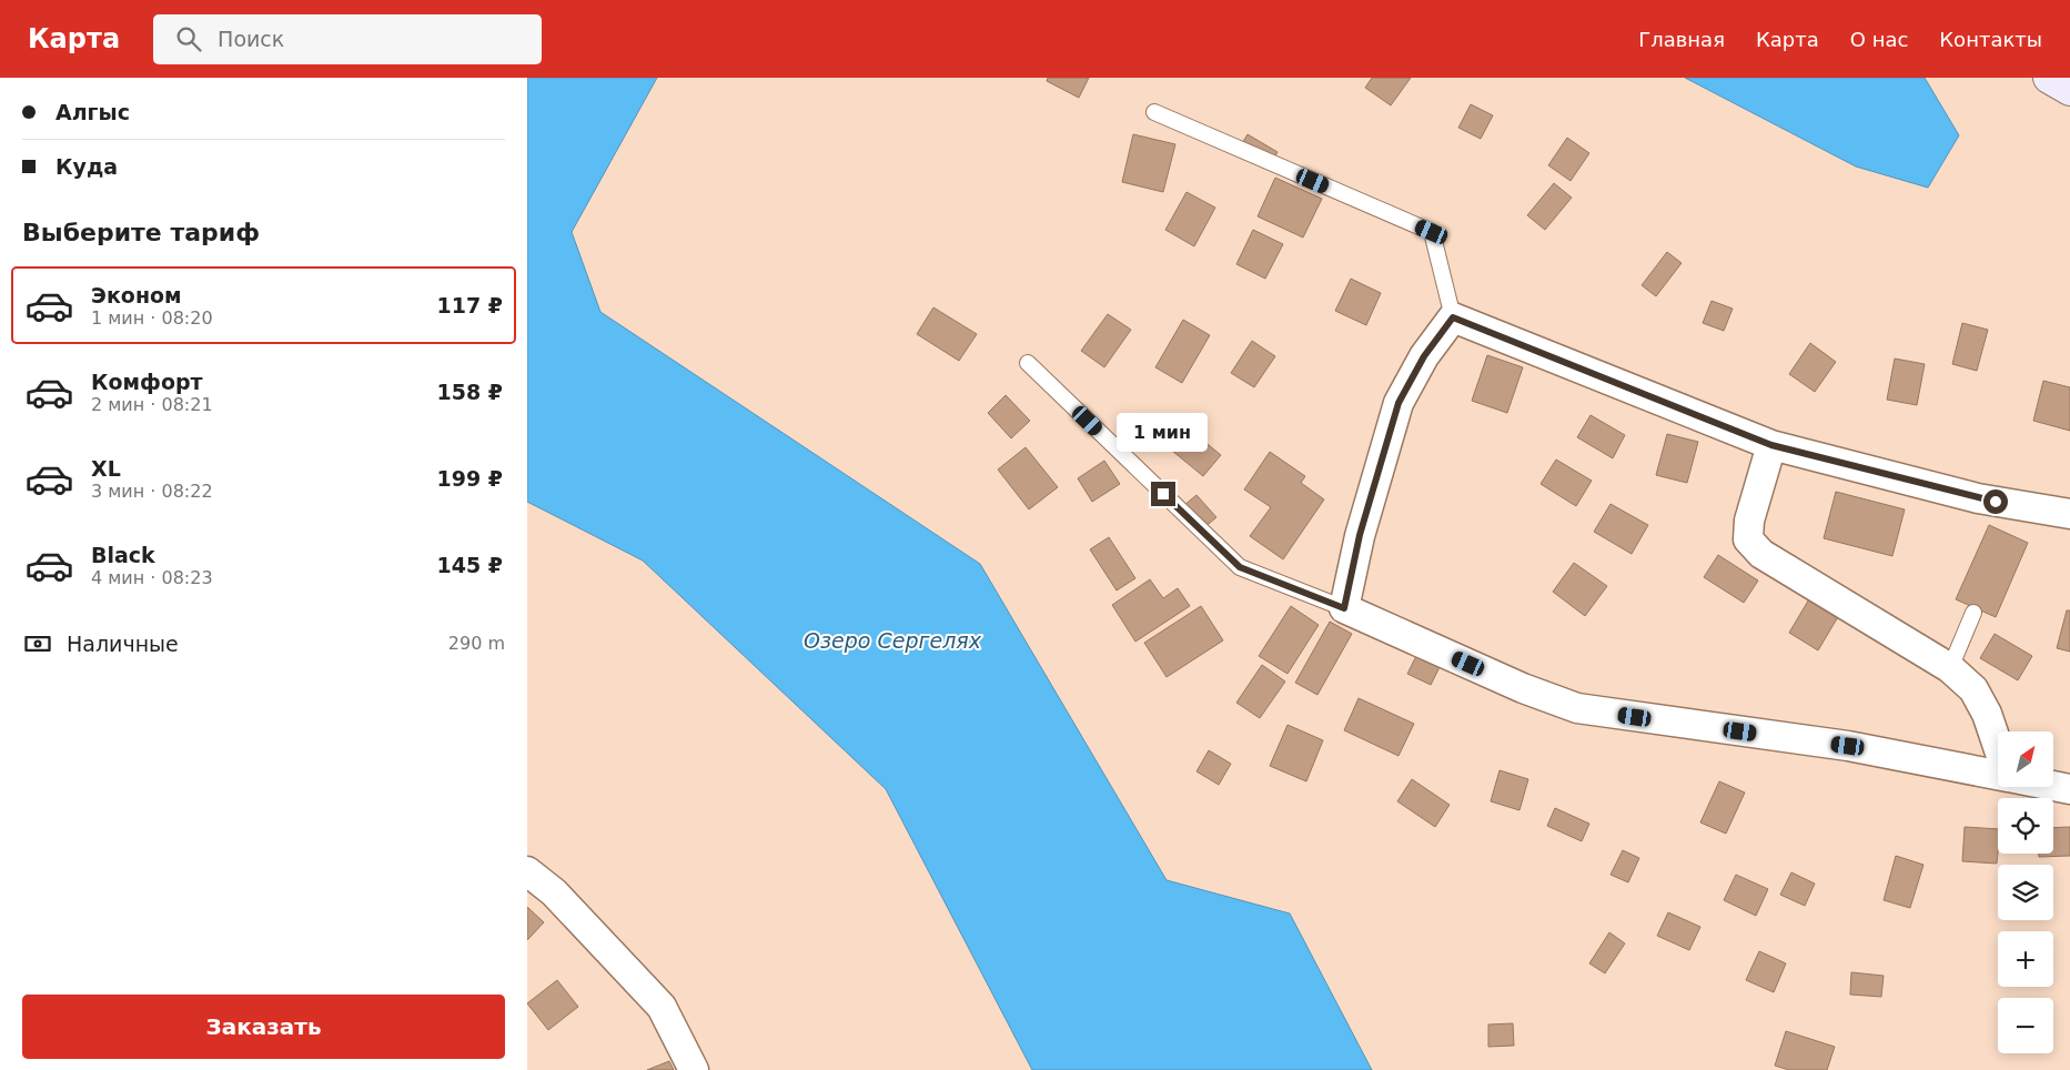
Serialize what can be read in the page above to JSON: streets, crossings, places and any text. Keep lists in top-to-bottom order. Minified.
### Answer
{"water":["Озеро Сергелях"],"north":"top right","page":{"header":"Карта","search":"Поиск","nav":["Главная","Карта","О нас","Контакты"],"banner":["Алгыс","Куда"],"heading":"Выберите тариф","list":[{"name":"Эконом","note":"1 мин · 08:20","value":"117 ₽"},{"name":"Комфорт","note":"2 мин · 08:21","value":"158 ₽"},{"name":"XL","note":"3 мин · 08:22","value":"199 ₽"},{"name":"Black","note":"4 мин · 08:23","value":"145 ₽"}],"bubble":"1 мин","pay":["Наличные","290 m"],"map_buttons":["+","−"],"buttons":"Заказать"}}
